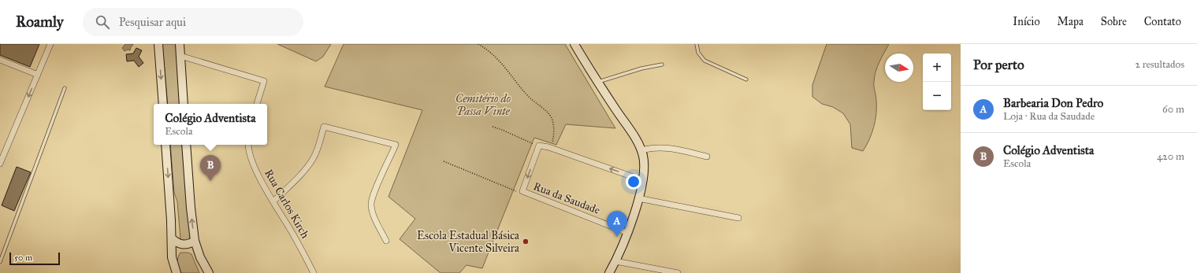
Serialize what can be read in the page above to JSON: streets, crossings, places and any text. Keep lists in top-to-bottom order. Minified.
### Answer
{"streets":{"street":["Rua da Saudade","Rua Carlos Kirch"]},"parks":["Cemitério do Passa Vinte"],"places":["Escola Estadual Básica Vicente Silveira"],"scale_bar":"50 m","north":"right","page":{"header":"Roamly","search":"Pesquisar aqui","nav":["Início","Mapa","Sobre","Contato"],"heading":["Por perto","2 resultados"],"map_buttons":["+","−"],"list":[{"mark":"A","name":"Barbearia Don Pedro","note":"Loja · Rua da Saudade","value":"60 m"},{"mark":"B","name":"Colégio Adventista","note":"Escola","value":"420 m"}],"popup":["Colégio Adventista","Escola"],"pins":["B","A"],"scale":"50 m"}}
